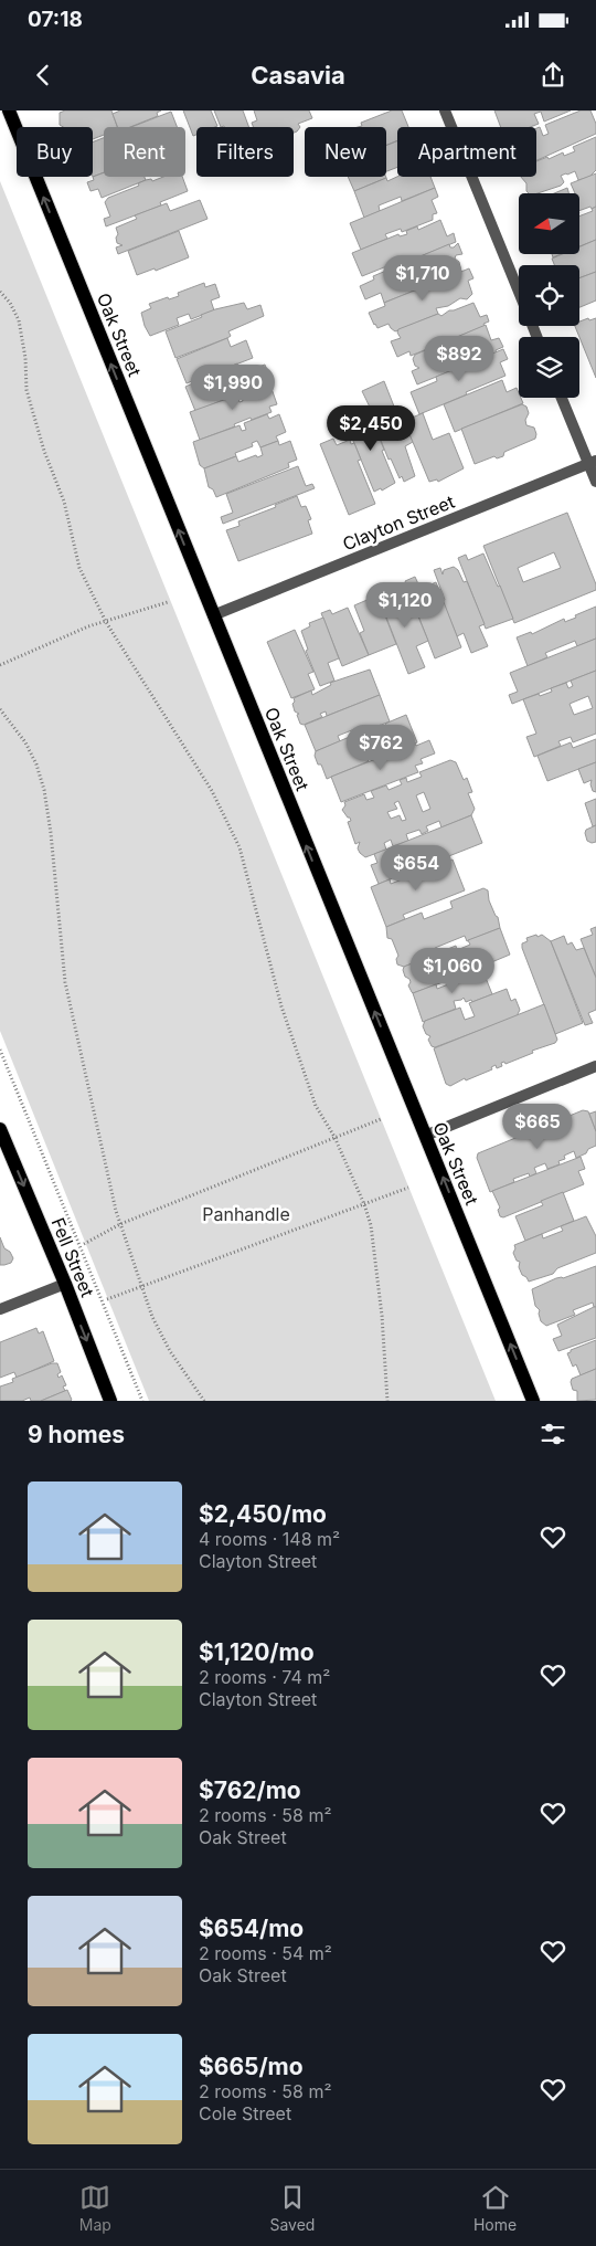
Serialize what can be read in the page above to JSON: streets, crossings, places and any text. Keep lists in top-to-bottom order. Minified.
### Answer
{"streets":{"main road":["Oak Street","Fell Street"],"street":["Clayton Street"]},"crossings":[["Oak Street","Clayton Street"]],"one_way":["Oak Street","Fell Street"],"parks":["Panhandle"],"north":"left","page":{"status":"07:18","header":"Casavia","chip":["Buy","Rent","Filters","New","Apartment"],"price":["$1,710","$892","$1,990","$2,450","$1,120","$762","$654","$1,060","$665"],"heading":"9 homes","list":[{"name":"$2,450/mo","note":"4 rooms · 148 m² · Clayton Street"},{"name":"$1,120/mo","note":"2 rooms · 74 m² · Clayton Street"},{"name":"$762/mo","note":"2 rooms · 58 m² · Oak Street"},{"name":"$654/mo","note":"2 rooms · 54 m² · Oak Street"},{"name":"$665/mo","note":"2 rooms · 58 m² · Cole Street"}],"tabs":["Map","Saved","Home"]}}
